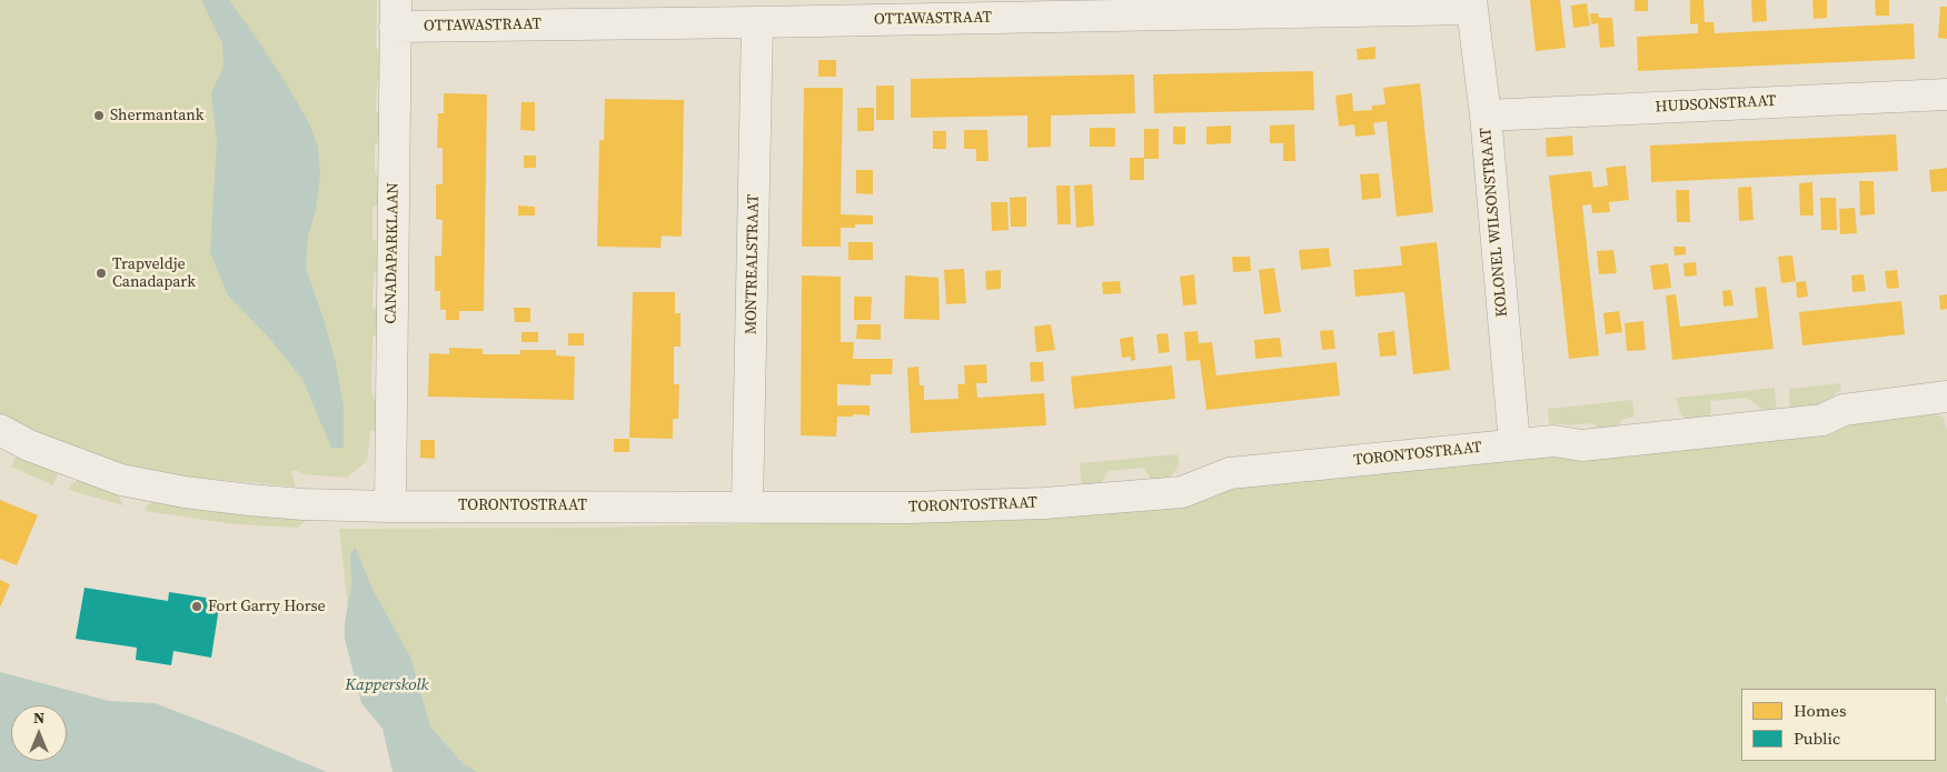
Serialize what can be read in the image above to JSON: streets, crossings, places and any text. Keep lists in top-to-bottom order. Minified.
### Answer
{"streets":{"street":["OTTAWASTRAAT","HUDSONSTRAAT","KOLONEL WILSONSTRAAT","CANADAPARKLAAN","MONTREALSTRAAT","TORONTOSTRAAT"]},"crossings":[["OTTAWASTRAAT","KOLONEL WILSONSTRAAT"],["OTTAWASTRAAT","CANADAPARKLAAN"],["OTTAWASTRAAT","MONTREALSTRAAT"],["HUDSONSTRAAT","KOLONEL WILSONSTRAAT"],["KOLONEL WILSONSTRAAT","TORONTOSTRAAT"],["CANADAPARKLAAN","TORONTOSTRAAT"],["MONTREALSTRAAT","TORONTOSTRAAT"]],"water":["Kapperskolk"],"places":["Shermantank","Trapveldje Canadapark","Fort Garry Horse"],"legend":["Homes","Public"],"north":"top"}
